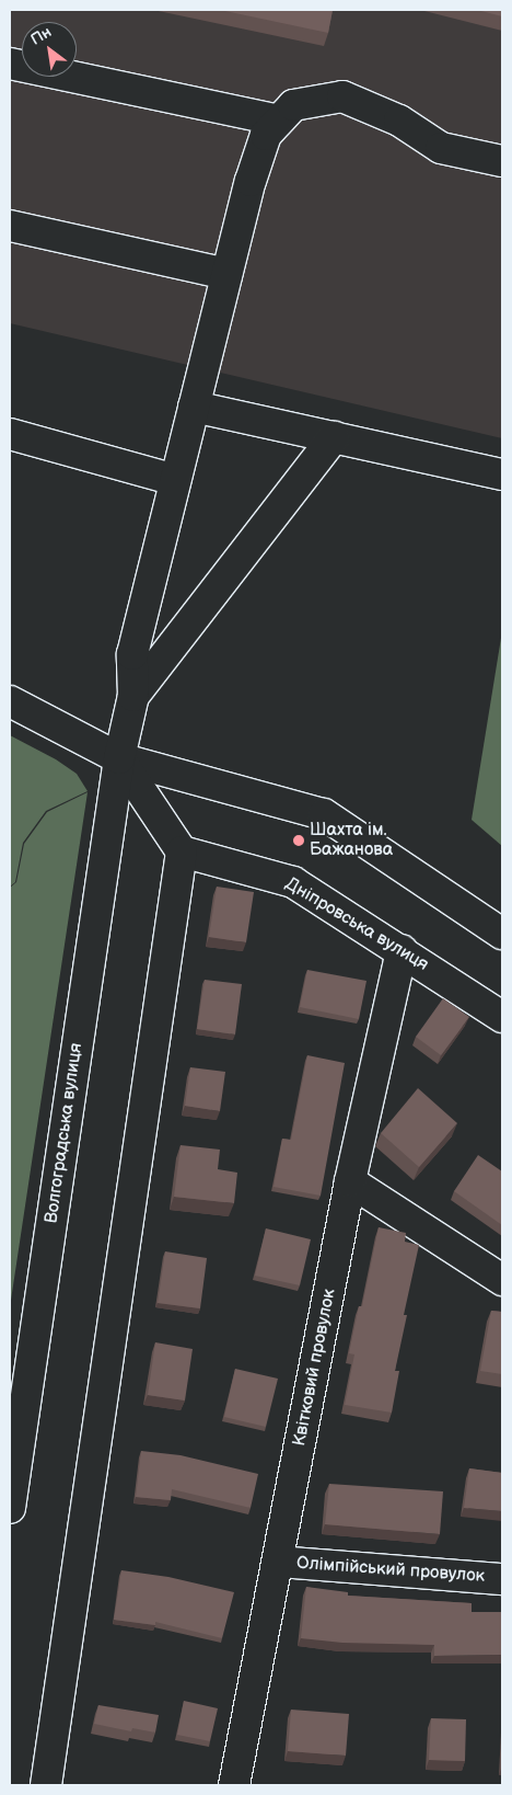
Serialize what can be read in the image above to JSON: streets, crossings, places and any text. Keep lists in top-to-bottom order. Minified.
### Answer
{"streets":{"street":["Дніпровська вулиця","Волгоградська вулиця","Квітковий провулок","Олімпійський провулок"]},"crossings":[["Дніпровська вулиця","Квітковий провулок"],["Квітковий провулок","Олімпійський провулок"]],"places":["Шахта ім. Бажанова"],"north":"top left"}
